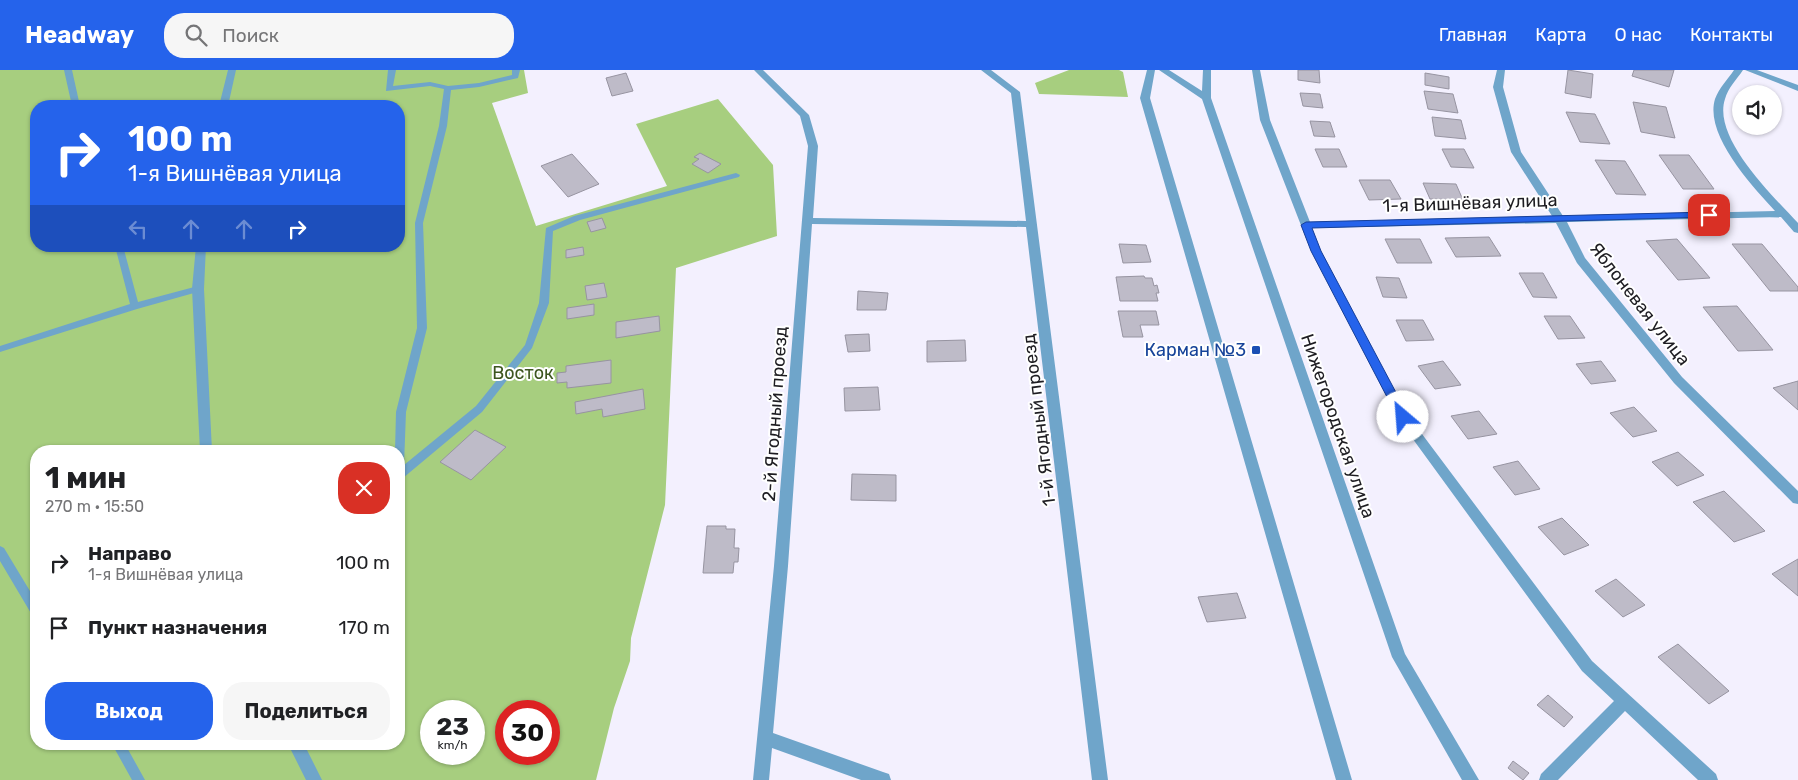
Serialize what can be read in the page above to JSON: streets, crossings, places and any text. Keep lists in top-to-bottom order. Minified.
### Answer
{"streets":{"street":["1-я Вишнёвая улица","Яблоневая улица","2-й Ягодный проезд","1-й Ягодный проезд","Нижегородская улица"]},"crossings":[["1-я Вишнёвая улица","Яблоневая улица"]],"parks":["Восток"],"places":{"transit":["Карман №3"]},"page":{"header":"Headway","search":"Поиск","nav":["Главная","Карта","О нас","Контакты"],"turn":["100 m","1-я Вишнёвая улица"],"heading":["1 мин","270 m · 15:50"],"list":[{"name":"Направо","note":"1-я Вишнёвая улица","value":"100 m"},{"name":"Пункт назначения","value":"170 m"}],"buttons":["Выход","Поделиться"],"speed":"23 km/h","limit":"30"}}
